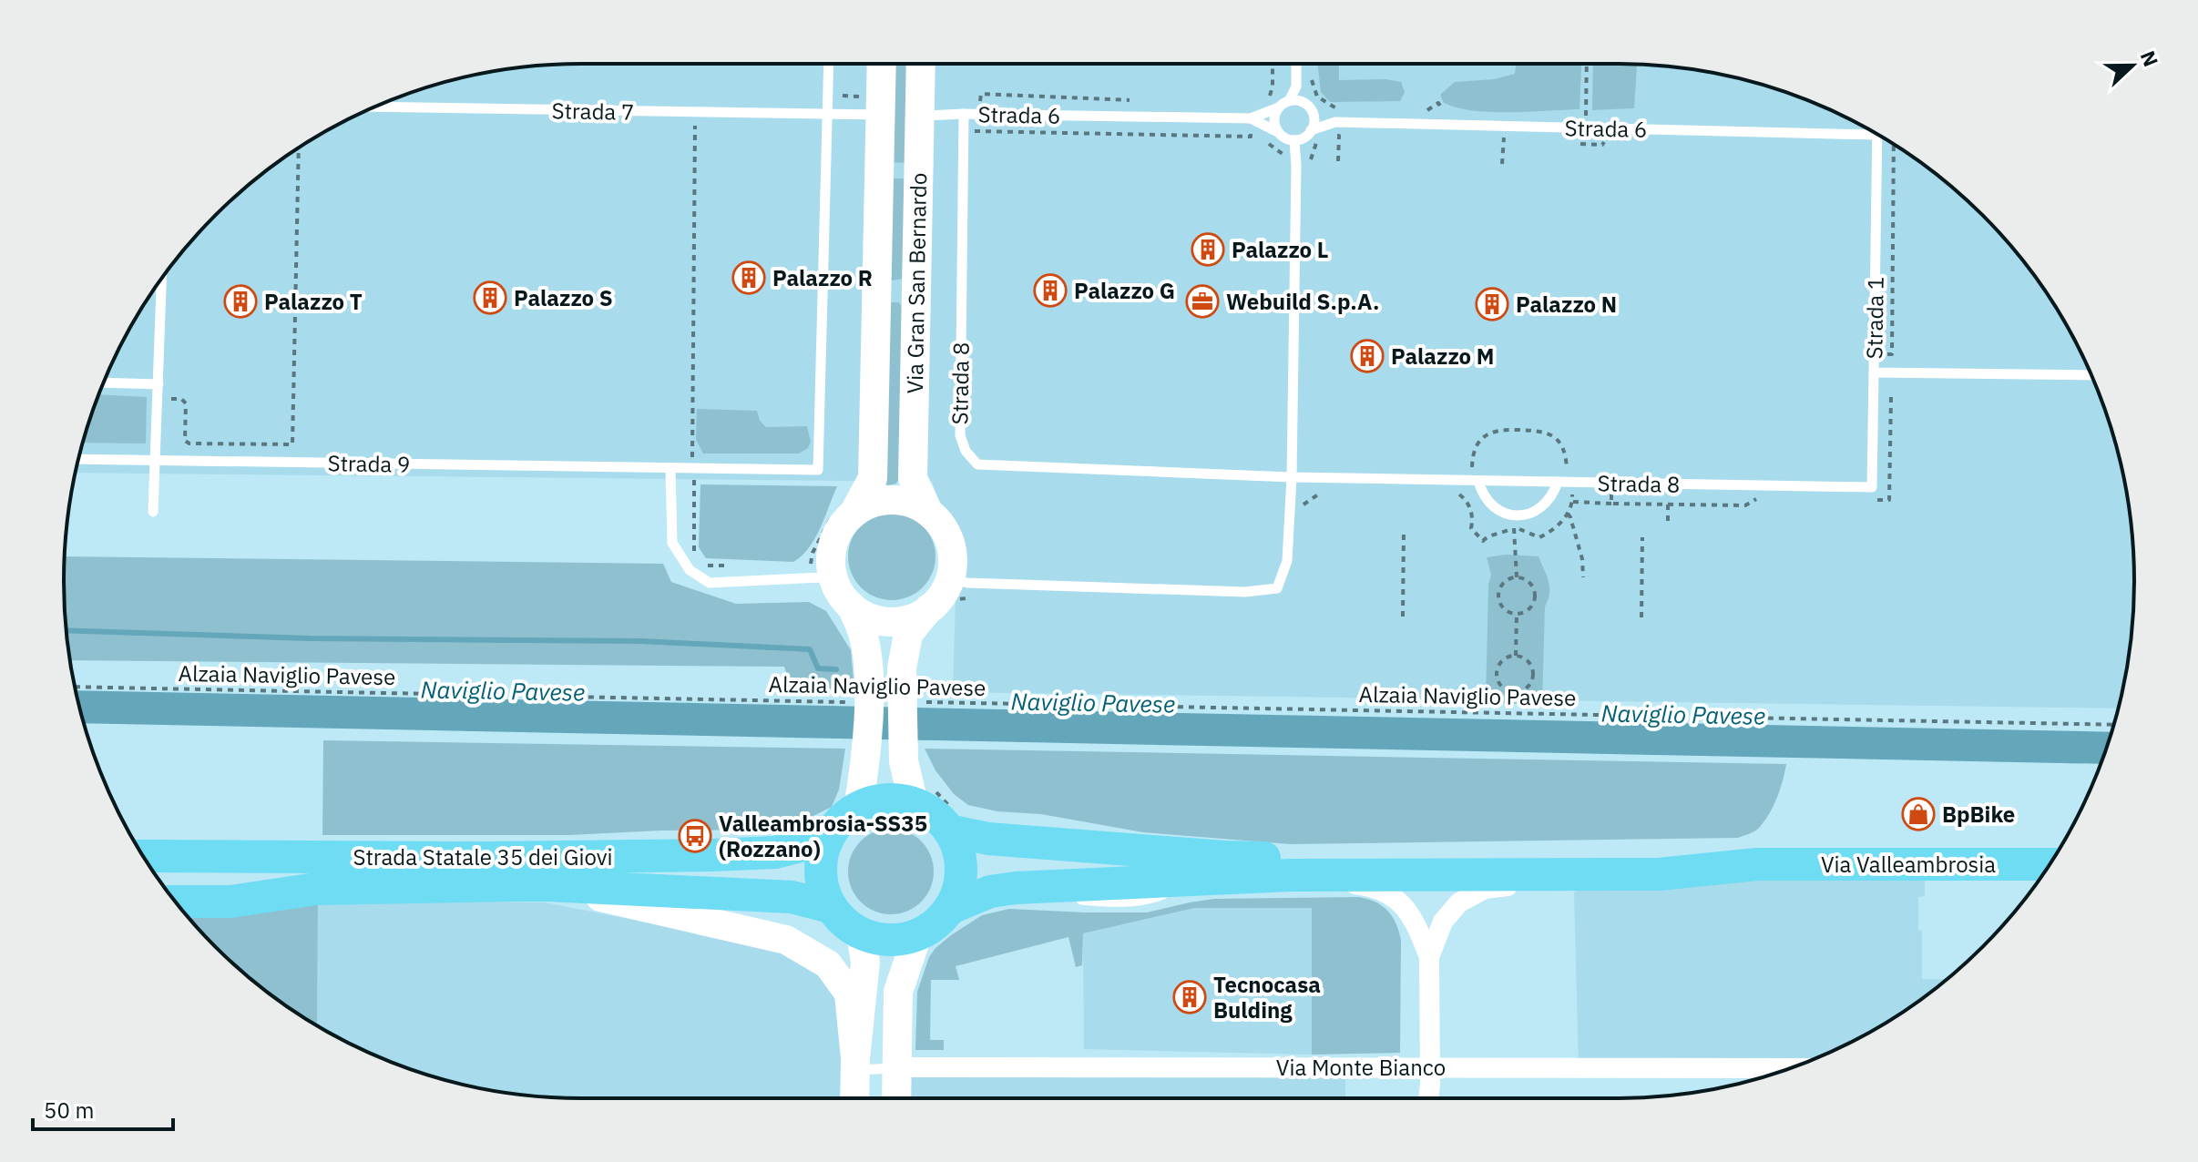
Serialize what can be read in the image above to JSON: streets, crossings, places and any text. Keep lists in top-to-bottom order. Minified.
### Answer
{"streets":{"main road":["Via Gran San Bernardo","Strada Statale 35 dei Giovi","Via Valleambrosia"],"street":["Via Monte Bianco"],"lane":["Strada 7","Strada 6","Strada 1","Strada 8","Strada 9"],"path":["Alzaia Naviglio Pavese"]},"crossings":[["Strada 7","Via Gran San Bernardo"],["Strada 7","Strada 9"],["Strada 6","Via Gran San Bernardo"],["Strada 6","Strada 1"],["Strada 6","Strada 8"],["Strada 1","Strada 8"]],"water":["Naviglio Pavese"],"places":{"building":["Palazzo L","Palazzo R","Palazzo G","Palazzo S","Palazzo T","Palazzo N","Palazzo M","Tecnocasa Bulding"],"office":["Webuild S.p.A."],"shop":["BpBike"],"bus stop":["Valleambrosia-SS35 (Rozzano)"]},"scale_bar":"50 m","north":"right"}
